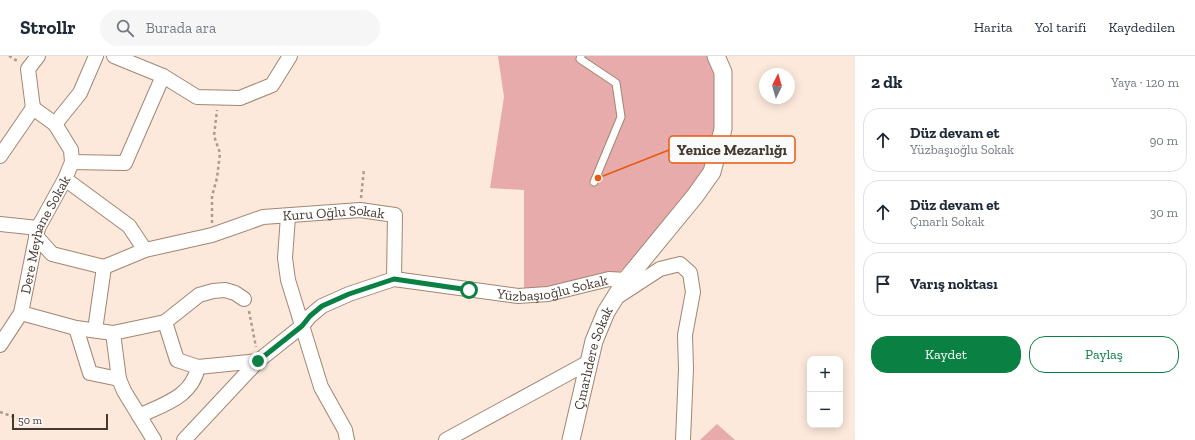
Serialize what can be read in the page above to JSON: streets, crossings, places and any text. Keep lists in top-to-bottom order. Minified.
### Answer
{"streets":{"street":["Kuru Oğlu Sokak","Dere Meyhane Sokak","Yüzbaşıoğlu Sokak","Çınarlıdere Sokak"]},"crossings":[["Kuru Oğlu Sokak","Yüzbaşıoğlu Sokak"],["Yüzbaşıoğlu Sokak","Çınarlıdere Sokak"]],"places":["Yenice Mezarlığı"],"scale_bar":"50 m","north":"top","page":{"header":"Strollr","search":"Burada ara","nav":["Harita","Yol tarifi","Kaydedilen"],"heading":["2 dk","Yaya · 120 m"],"list":[["Düz devam et","Yüzbaşıoğlu Sokak","90 m"],["Düz devam et","Çınarlı Sokak","30 m"],"Varış noktası"],"buttons":["Kaydet","Paylaş"],"map_buttons":["+","−"],"scale":"50 m"}}
